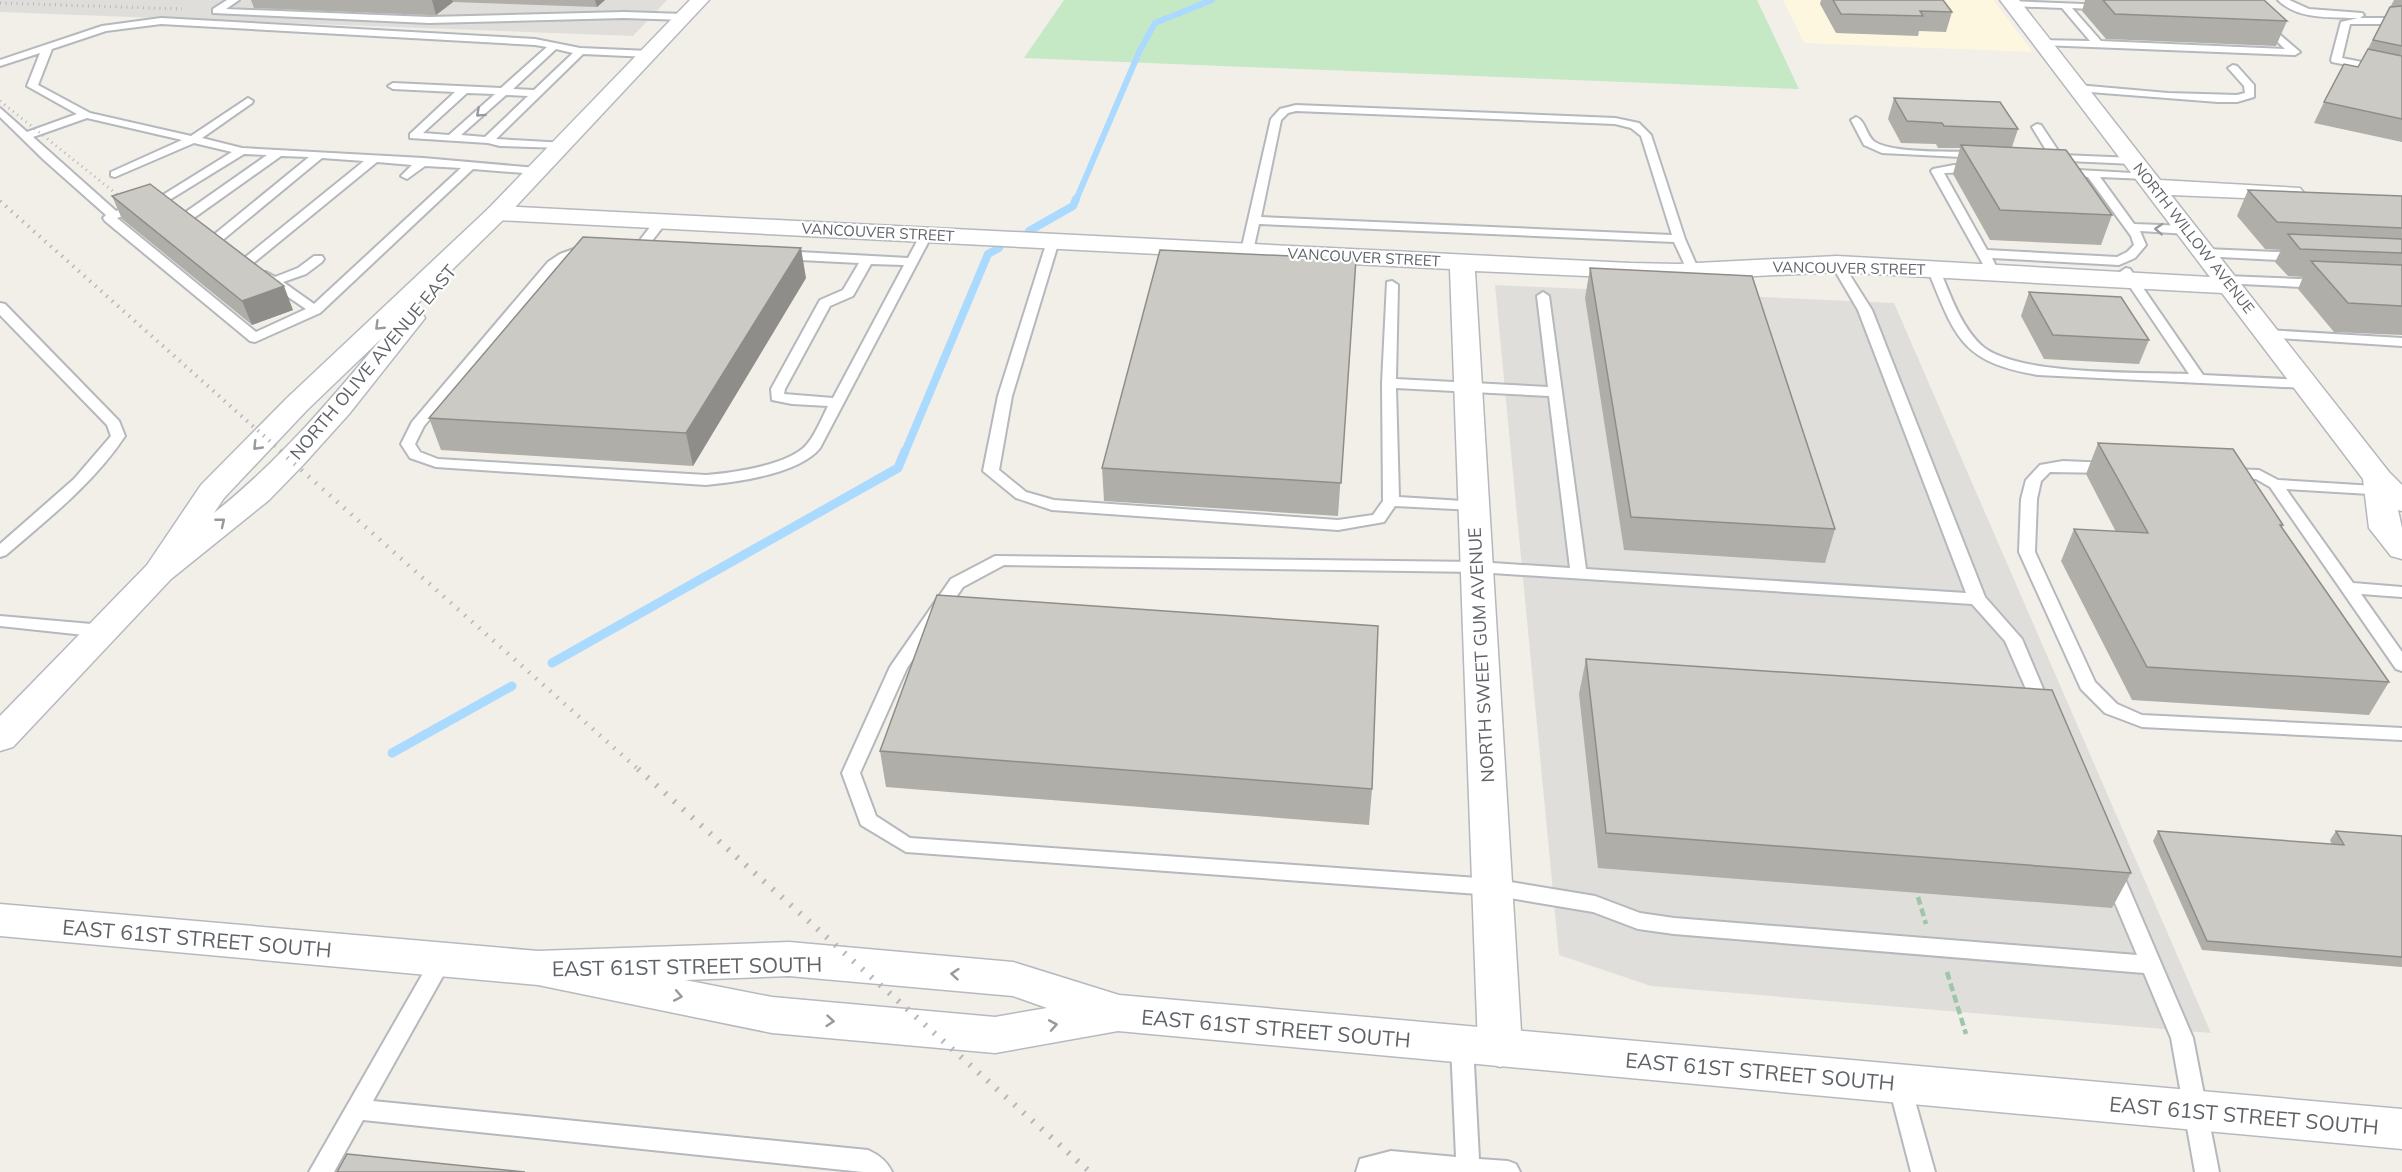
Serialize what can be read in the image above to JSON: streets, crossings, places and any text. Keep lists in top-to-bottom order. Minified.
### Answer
{"streets":{"street":["VANCOUVER STREET","NORTH WILLOW AVENUE","NORTH OLIVE AVENUE EAST","NORTH SWEET GUM AVENUE","EAST 61ST STREET SOUTH"]},"crossings":[["VANCOUVER STREET","NORTH WILLOW AVENUE"],["VANCOUVER STREET","NORTH OLIVE AVENUE EAST"],["VANCOUVER STREET","NORTH SWEET GUM AVENUE"],["NORTH SWEET GUM AVENUE","EAST 61ST STREET SOUTH"]]}
